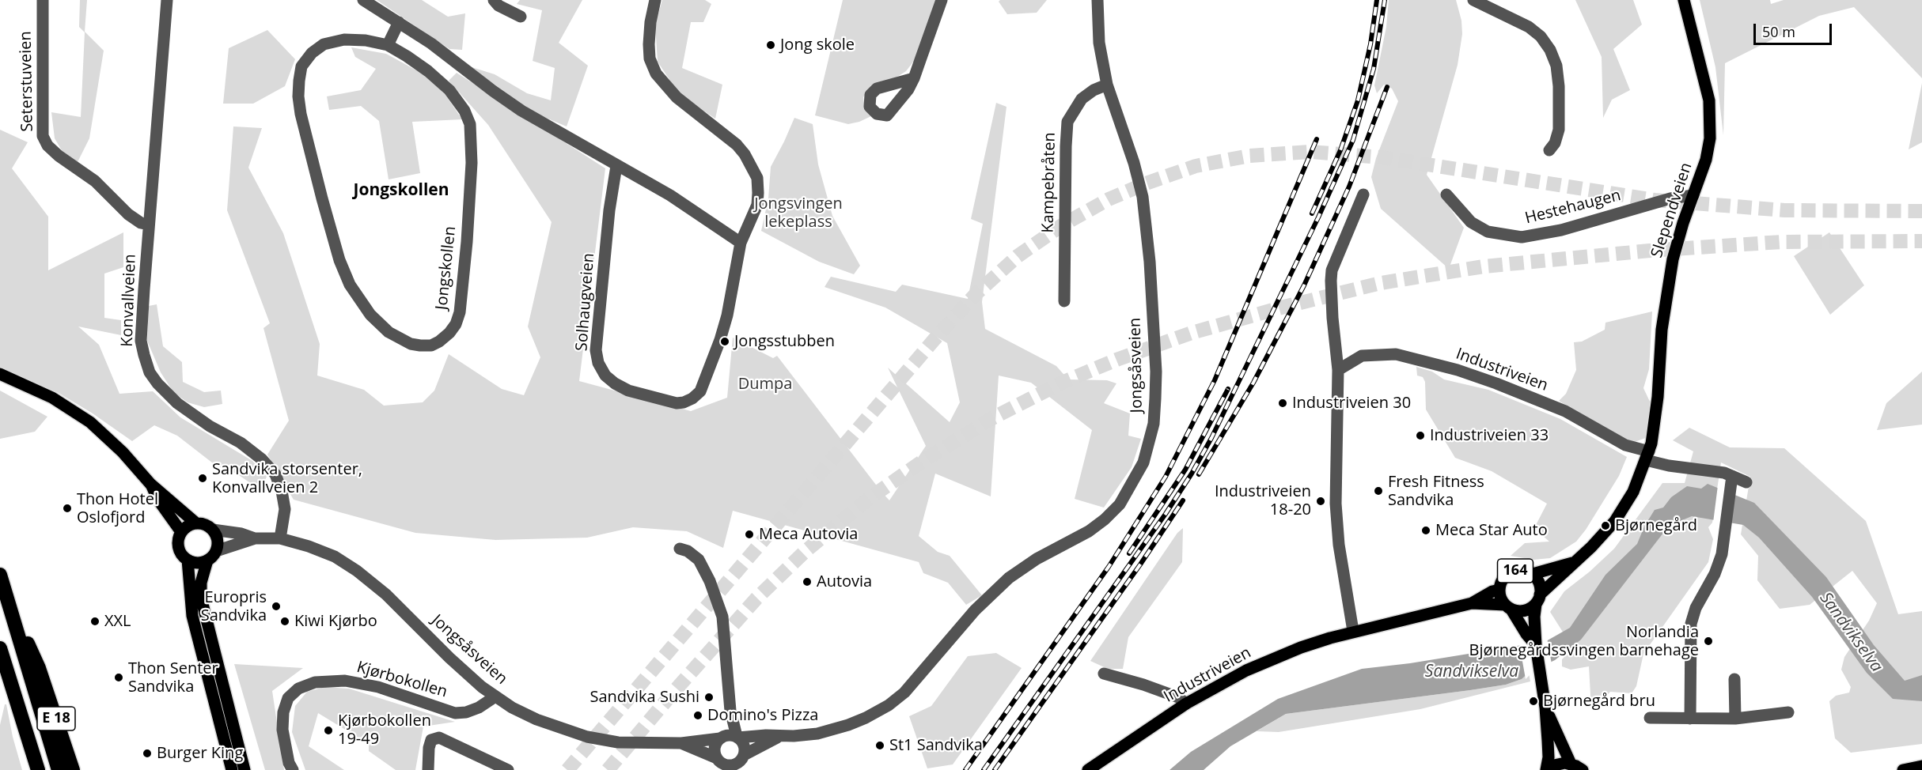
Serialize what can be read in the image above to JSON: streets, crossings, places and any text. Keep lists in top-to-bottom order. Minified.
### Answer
{"streets":{"highway":["E 18"],"main road":["Slependveien","Industriveien","164"],"street":["Seterstuveien","Kampebråten","Hestehaugen","Jongskollen","Konvallveien","Solhaugveien","Jongsåsveien","Kjørbokollen"]},"crossings":[["Seterstuveien","Konvallveien"],["Kampebråten","Jongsåsveien"],["Hestehaugen","Slependveien"],["Slependveien","Industriveien"],["Konvallveien","Jongsåsveien"],["Jongsåsveien","Kjørbokollen"],["Industriveien","164"]],"districts":["Jongskollen"],"water":["Sandvikselva"],"parks":["Jongsvingen lekeplass","Dumpa"],"places":["Jong skole","Jongsstubben","Industriveien 30","Industriveien 33","Sandvika storsenter, Konvallveien 2","Fresh Fitness Sandvika","Industriveien 18-20","Thon Hotel Oslofjord","Bjørnegård","Meca Star Auto","Meca Autovia","Autovia","Europris Sandvika","XXL","Kiwi Kjørbo","Norlandia Bjørnegårdssvingen barnehage","Thon Senter Sandvika","Sandvika Sushi","Bjørnegård bru","Domino's Pizza","Kjørbokollen 19-49","St1 Sandvika","Burger King"],"scale_bar":"50 m"}
